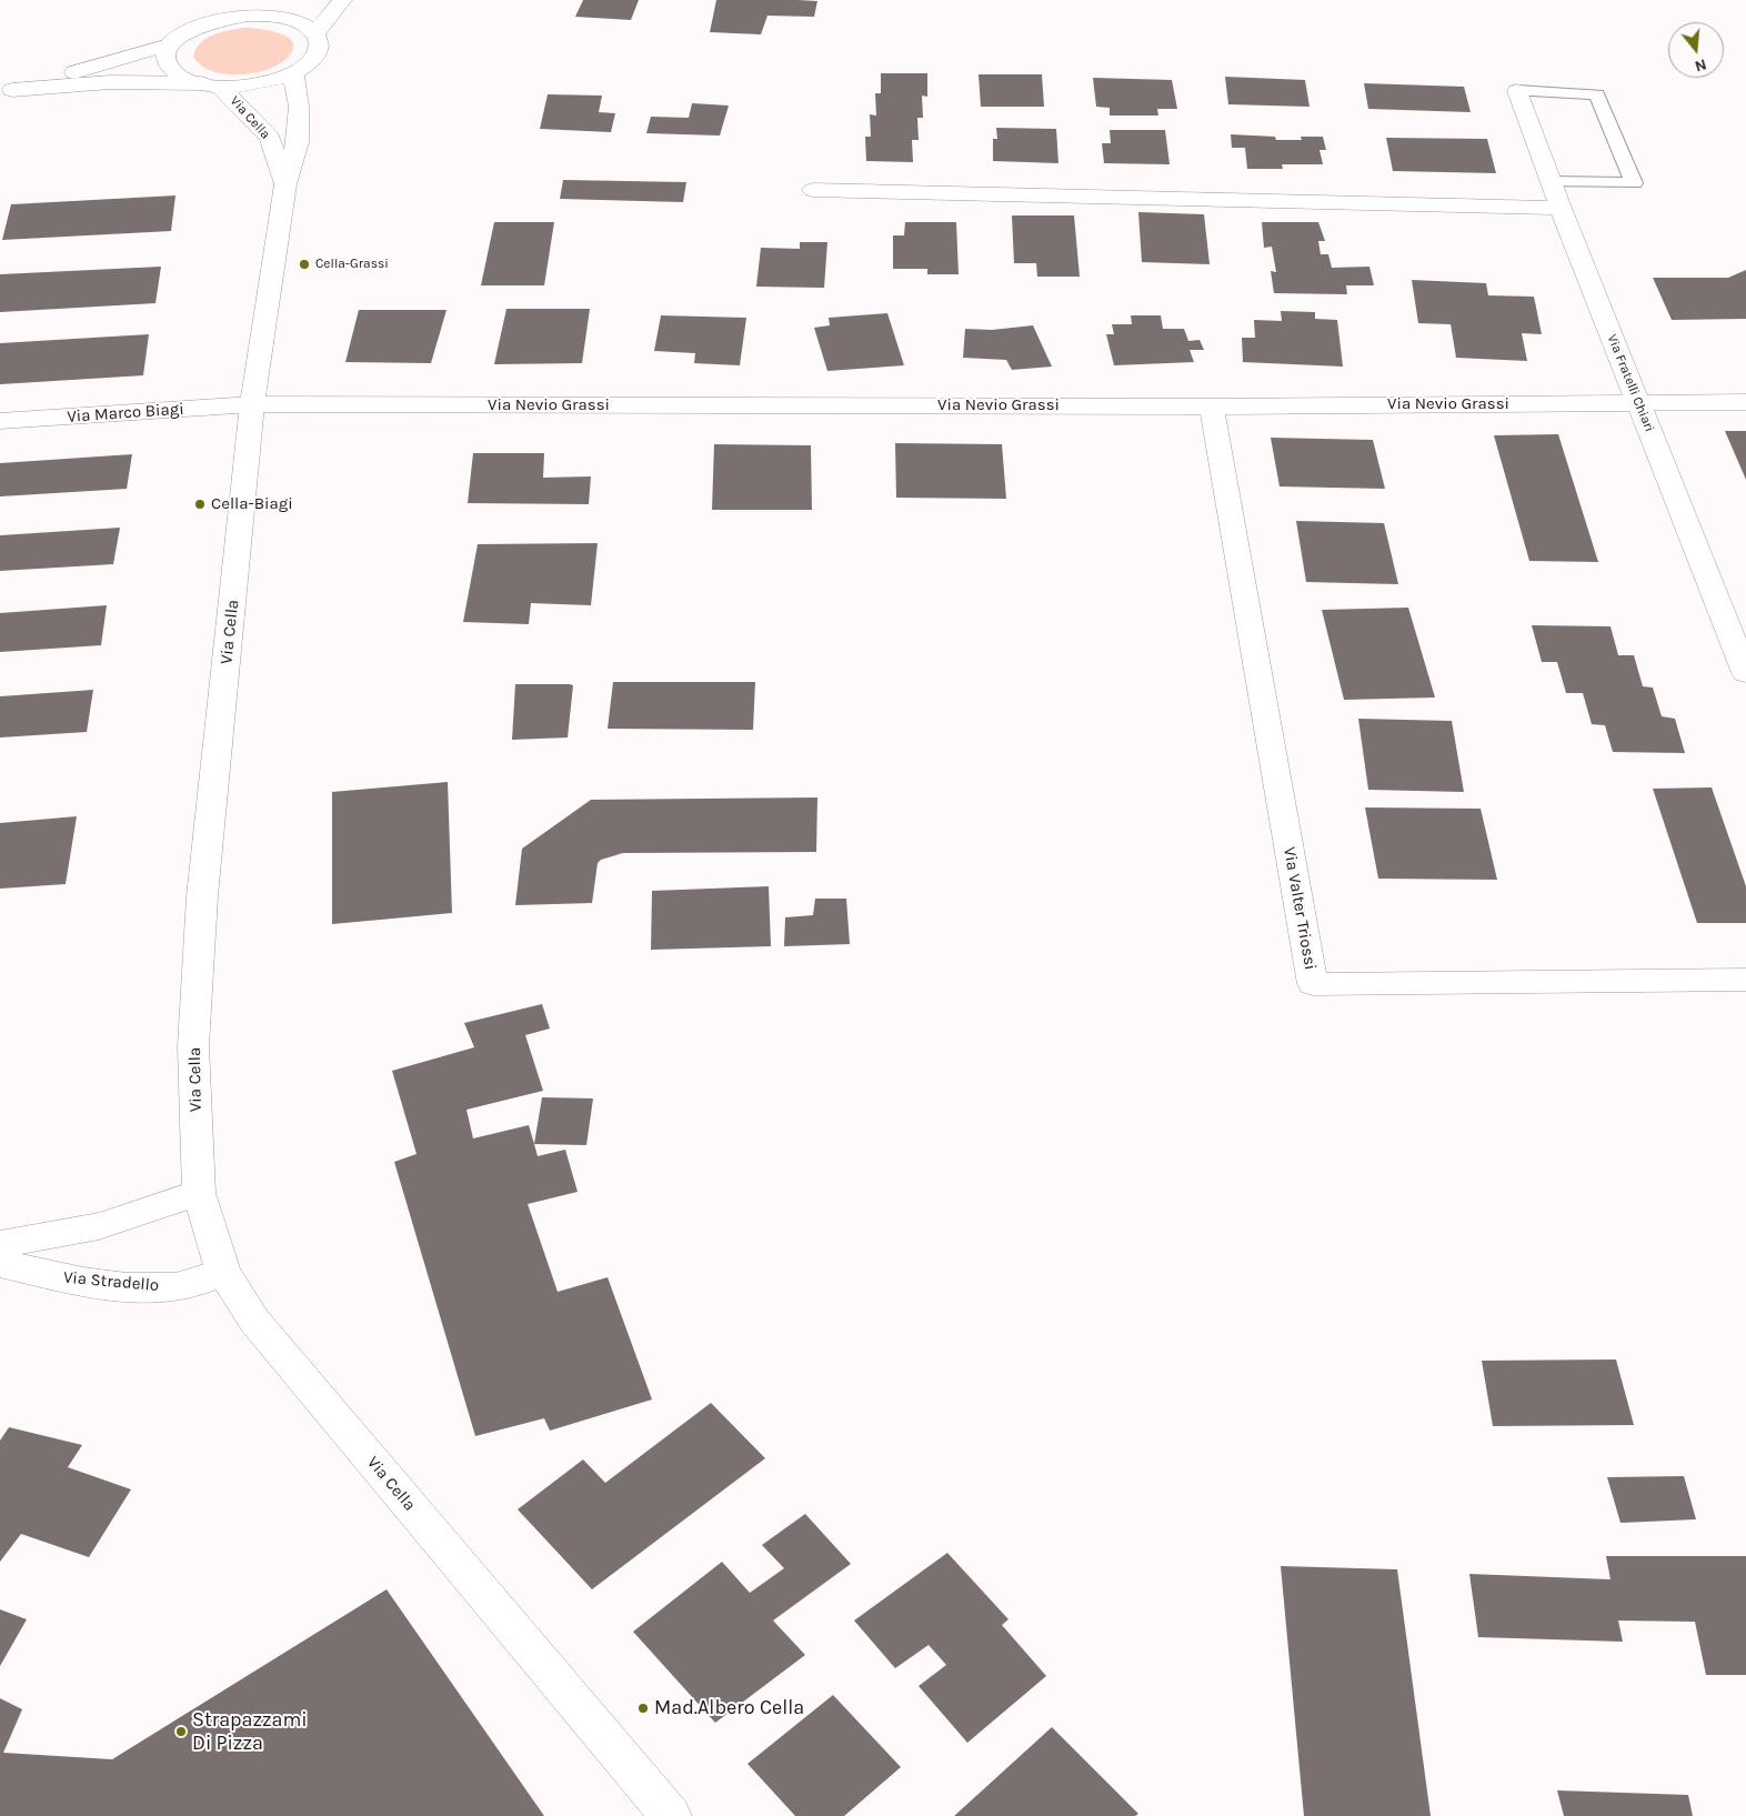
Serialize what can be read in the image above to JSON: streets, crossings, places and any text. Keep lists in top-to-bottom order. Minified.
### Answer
{"streets":{"street":["Via Cella","Via Fratelli Chiari","Via Nevio Grassi","Via Marco Biagi","Via Valter Triossi","Via Stradello"]},"crossings":[["Via Cella","Via Nevio Grassi"],["Via Cella","Via Marco Biagi"],["Via Cella","Via Stradello"],["Via Fratelli Chiari","Via Nevio Grassi"],["Via Nevio Grassi","Via Marco Biagi"],["Via Nevio Grassi","Via Valter Triossi"]],"places":["Cella-Grassi","Cella-Biagi","Mad.Albero Cella","Strapazzami Di Pizza"],"north":"bottom"}
